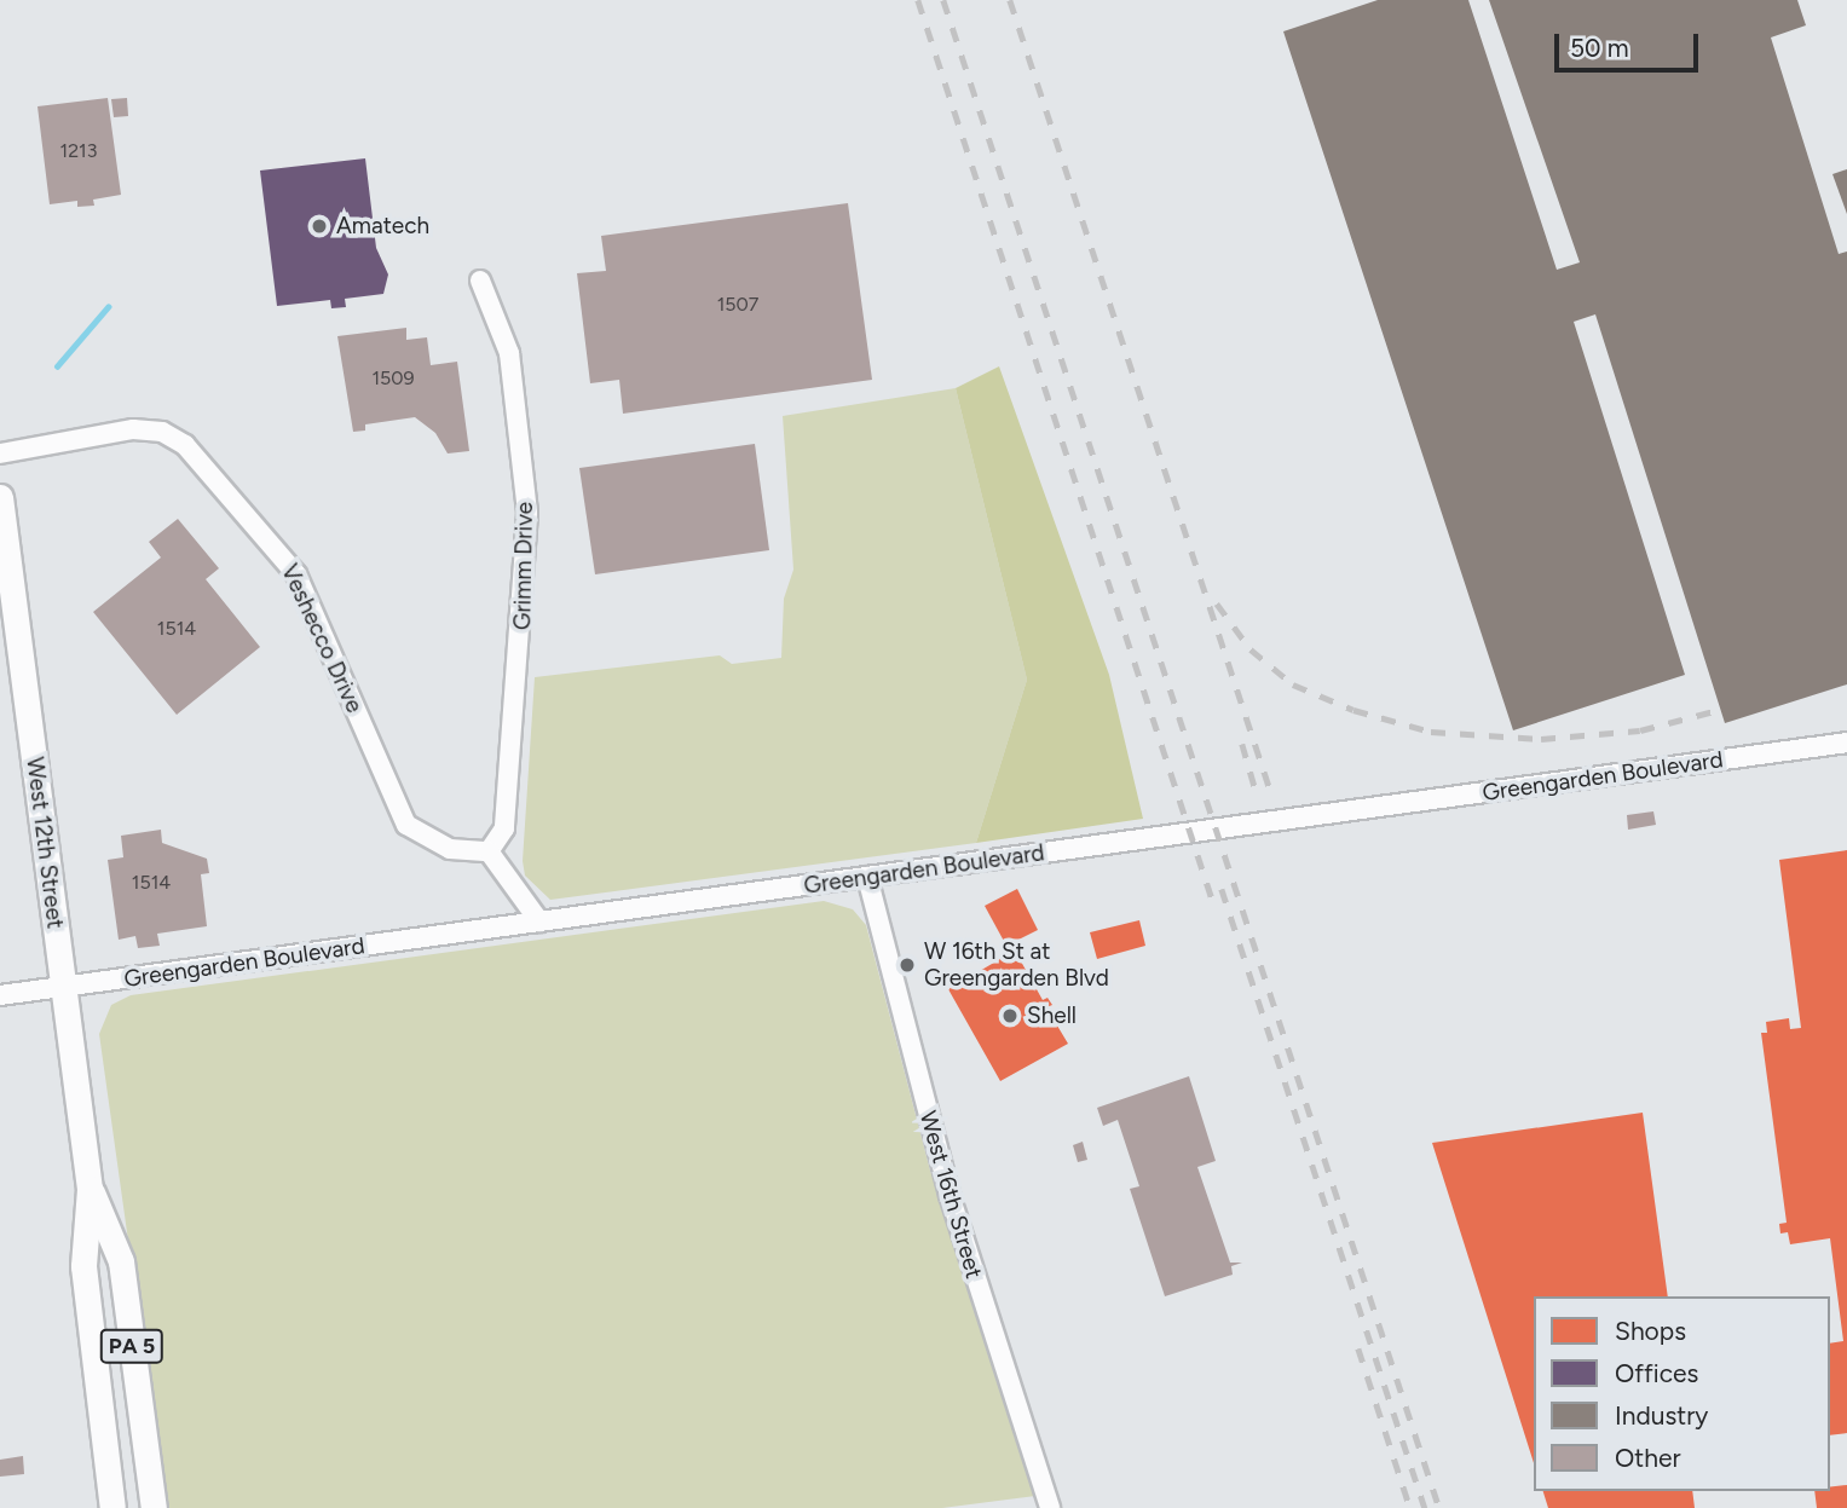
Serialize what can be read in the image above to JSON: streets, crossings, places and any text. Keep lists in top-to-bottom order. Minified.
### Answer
{"streets":{"main road":["West 12th Street","PA 5"],"street":["Grimm Drive","Veshecco Drive","Greengarden Boulevard","West 16th Street"]},"crossings":[["Grimm Drive","Veshecco Drive"],["Greengarden Boulevard","West 12th Street"],["Greengarden Boulevard","West 16th Street"]],"places":["Amatech","W 16th St at Greengarden Blvd","Shell"],"house_numbers":["1213","1507","1509","1514","1514"],"legend":["Shops","Offices","Industry","Other"],"scale_bar":"50 m"}
